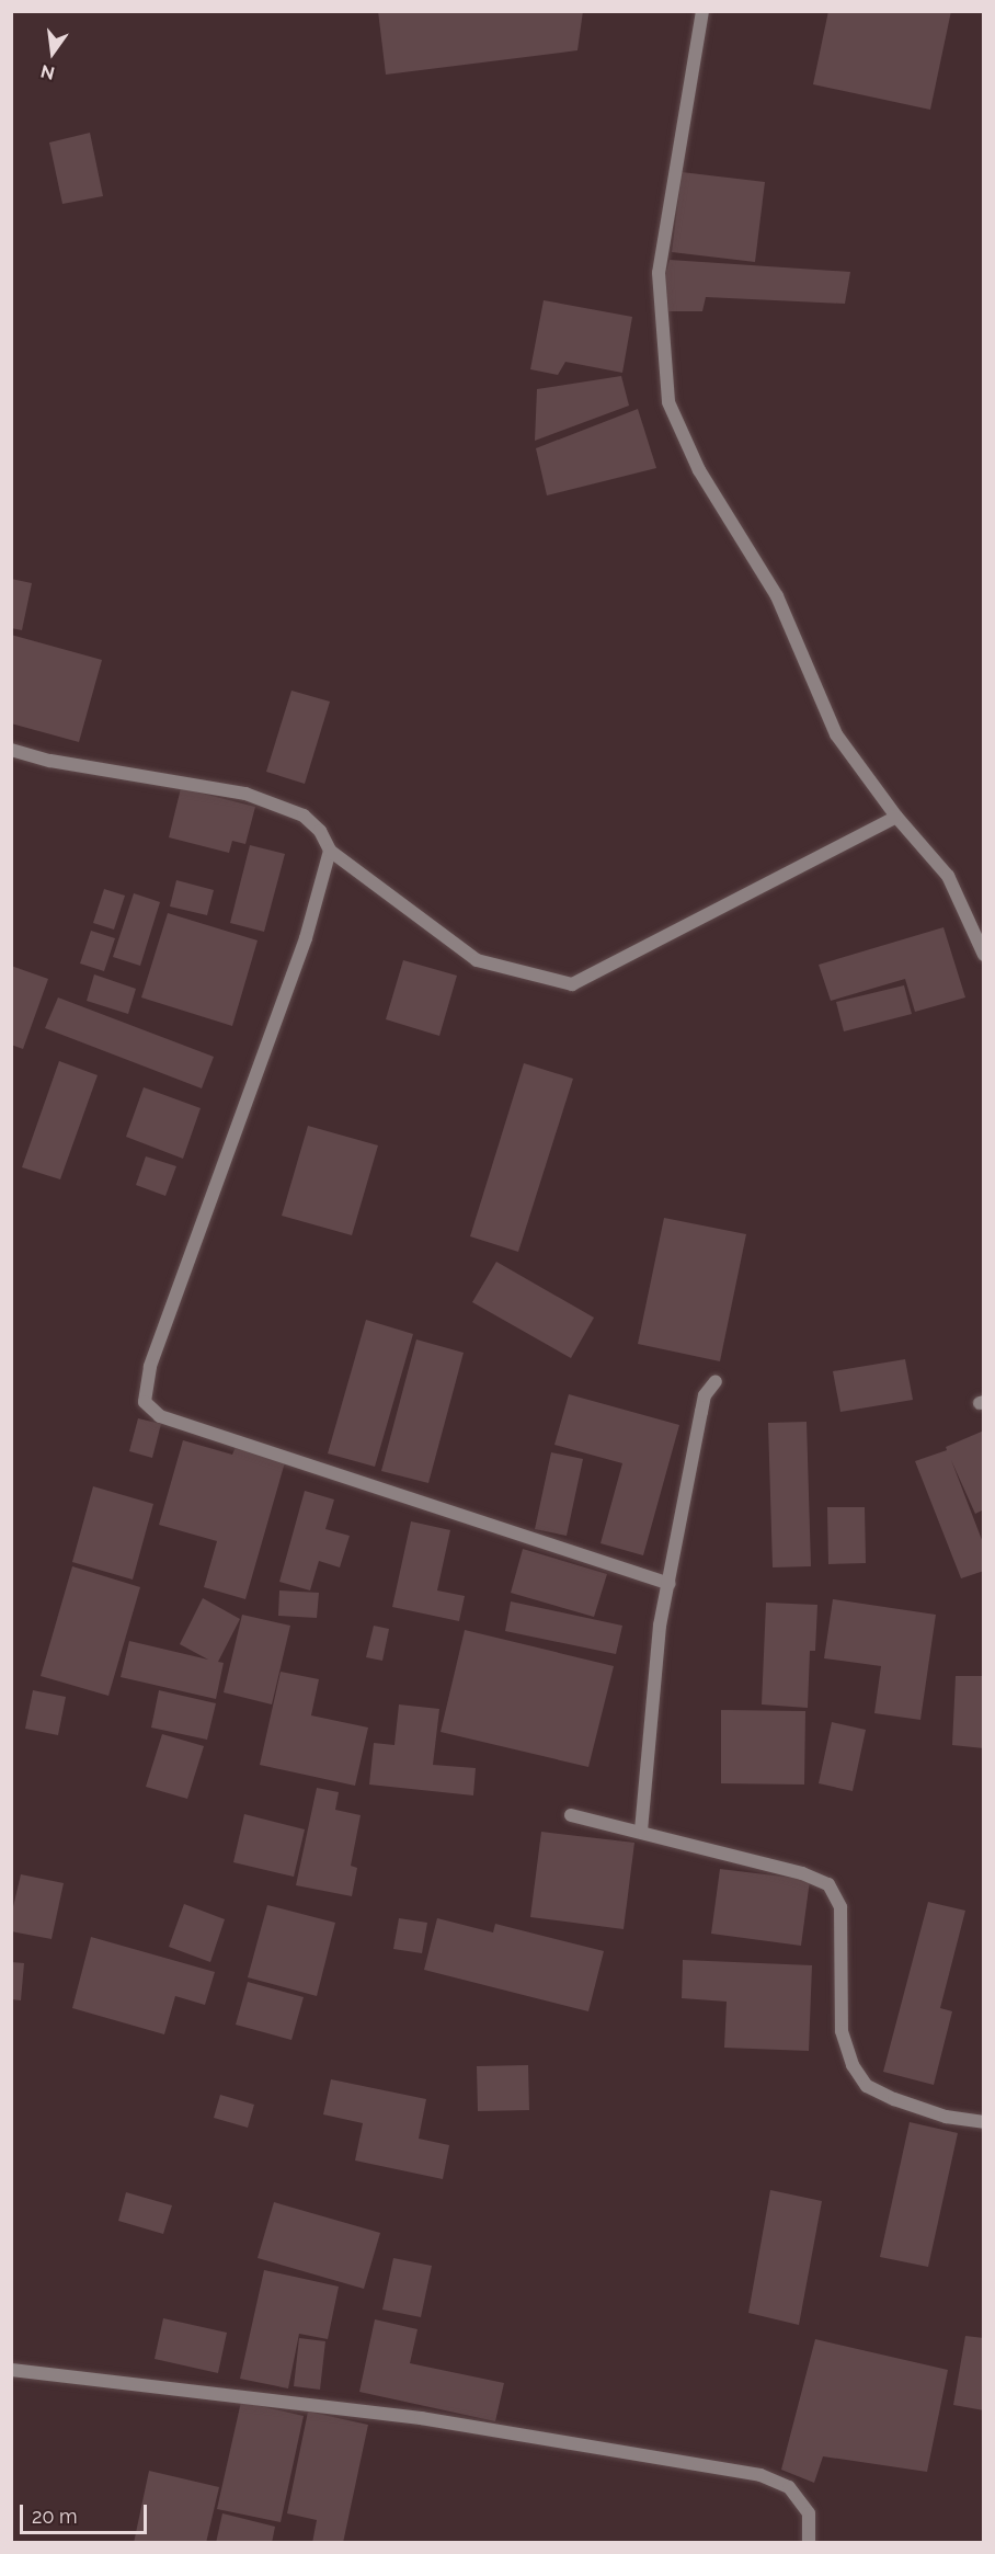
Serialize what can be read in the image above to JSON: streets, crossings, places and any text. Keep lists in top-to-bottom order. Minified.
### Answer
{"scale_bar":"20 m","north":"bottom"}
